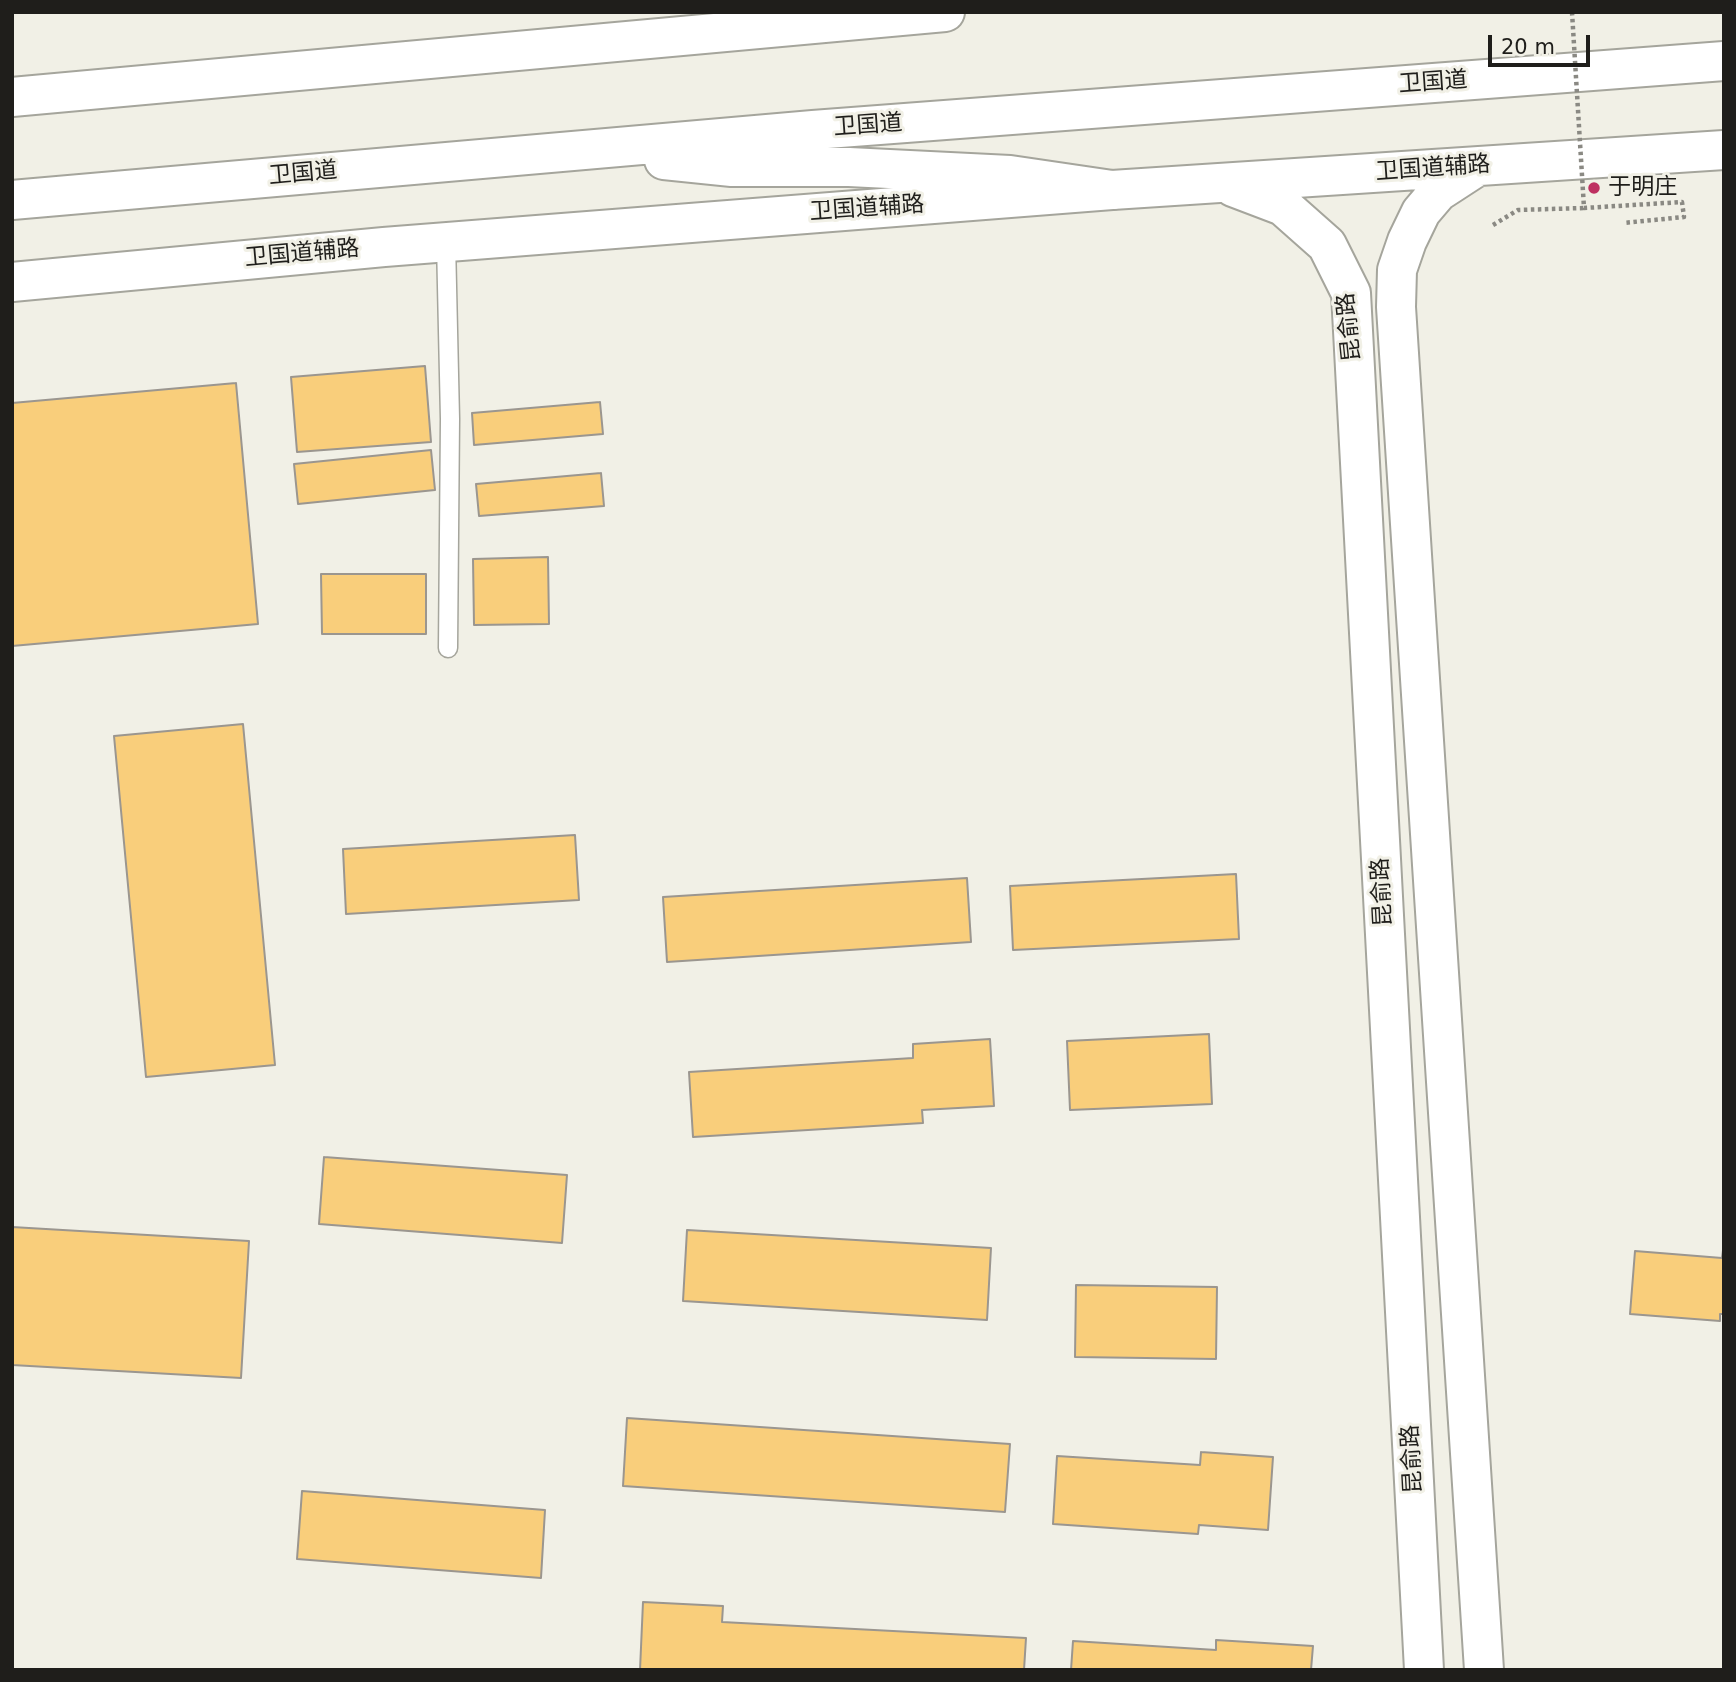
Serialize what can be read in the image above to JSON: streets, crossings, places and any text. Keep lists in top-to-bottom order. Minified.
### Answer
{"streets":{"main road":["卫国道","卫国道辅路","昆俞路"]},"crossings":[["卫国道辅路","昆俞路"]],"places":["于明庄"],"scale_bar":"20 m"}
